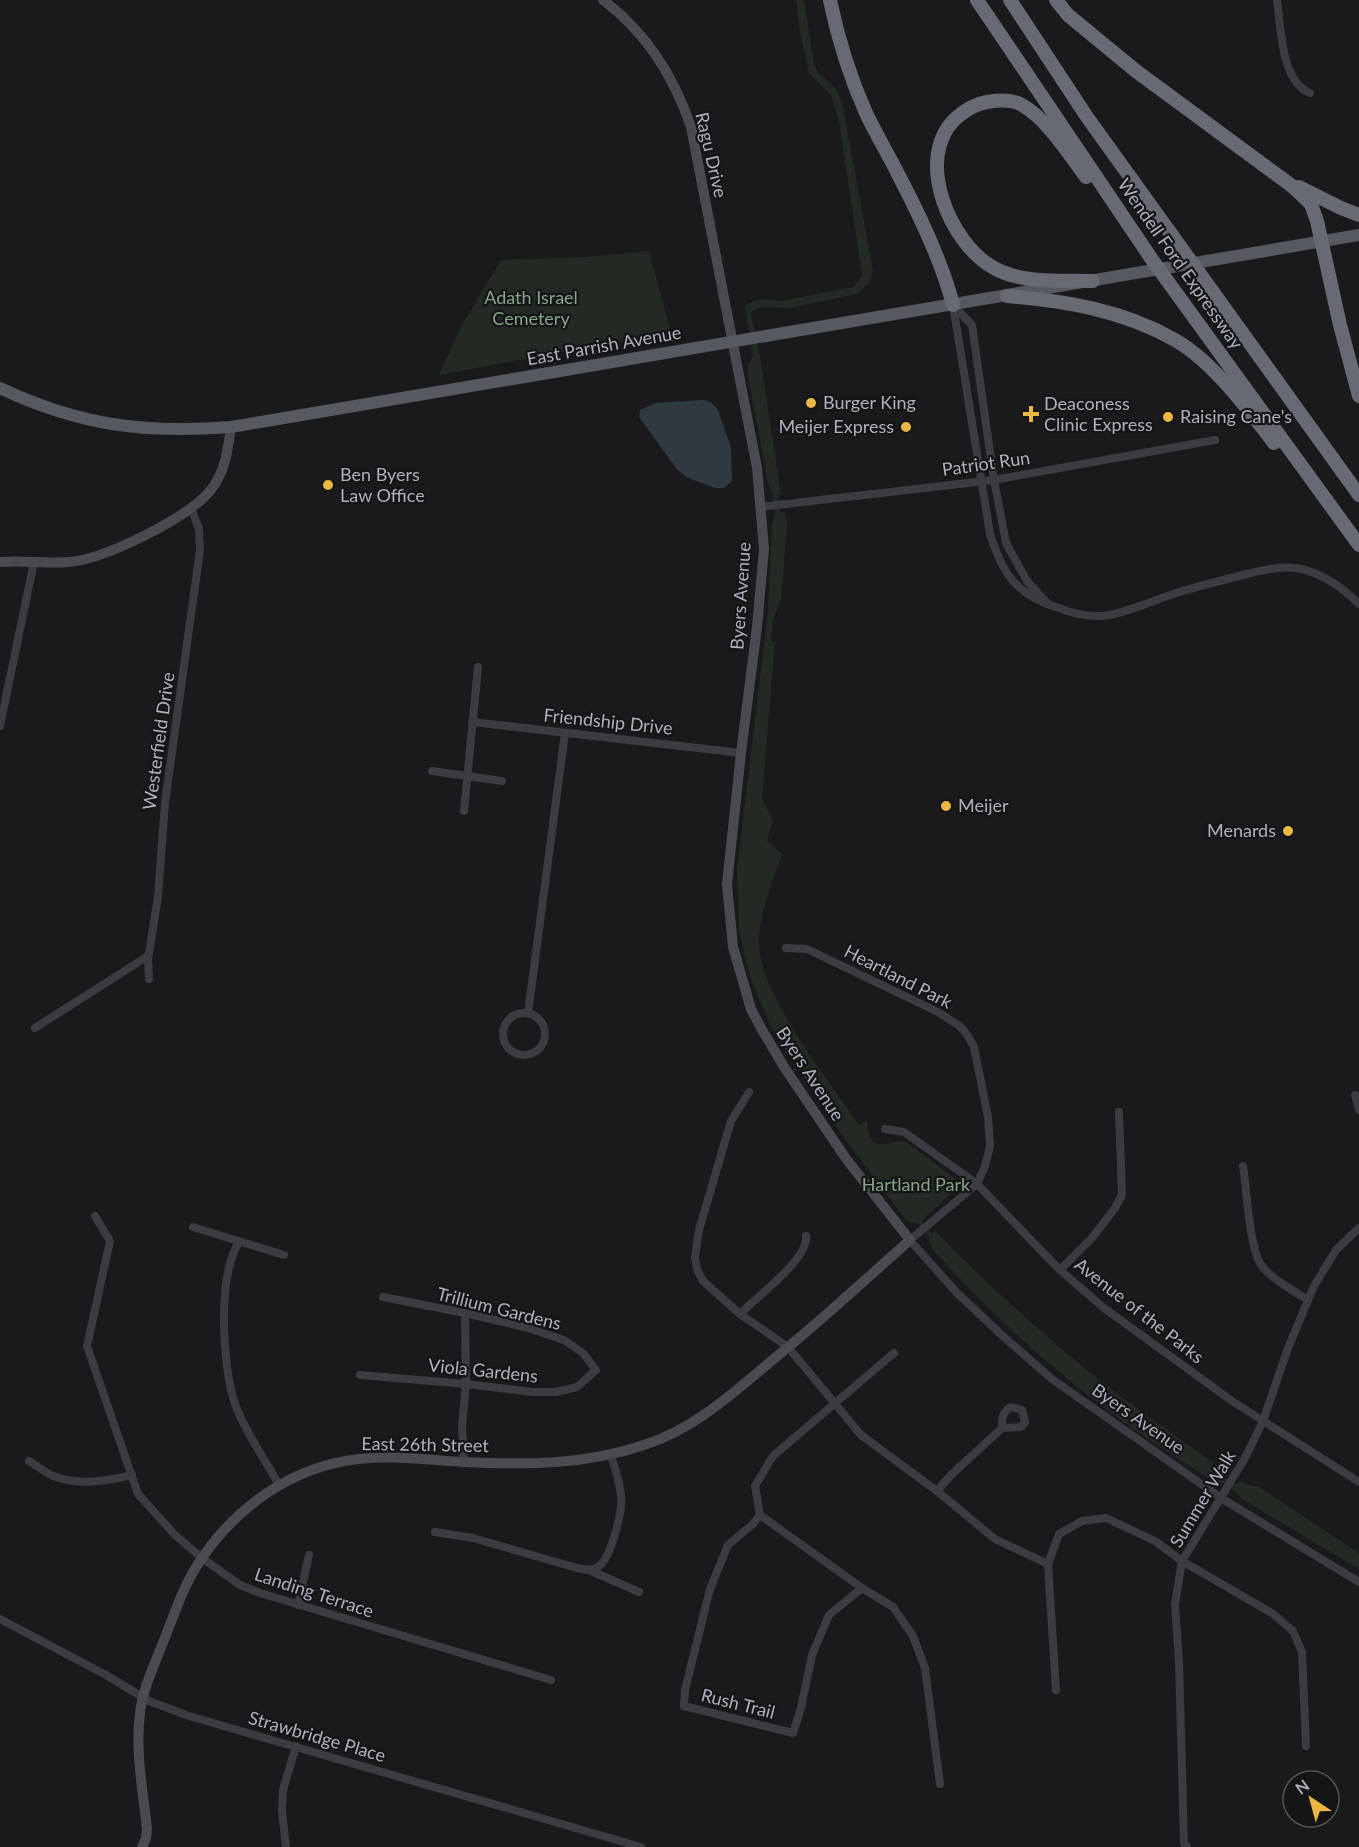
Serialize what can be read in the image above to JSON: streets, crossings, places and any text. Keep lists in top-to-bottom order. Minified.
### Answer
{"streets":{"highway":["Wendell Ford Expressway"],"main road":["East Parrish Avenue"],"street":["Ragu Drive","Patriot Run","Byers Avenue","Friendship Drive","Westerfield Drive","Heartland Park","Trillium Gardens","Avenue of the Parks","Viola Gardens","East 26th Street","Summer Walk","Landing Terrace","Rush Trail","Strawbridge Place"]},"crossings":[["Ragu Drive","East Parrish Avenue"],["Ragu Drive","Byers Avenue"],["East Parrish Avenue","Byers Avenue"],["Patriot Run","Byers Avenue"],["Byers Avenue","Friendship Drive"],["Byers Avenue","Heartland Park"],["Byers Avenue","East 26th Street"],["Byers Avenue","Summer Walk"],["Heartland Park","Avenue of the Parks"],["Heartland Park","East 26th Street"],["Trillium Gardens","Viola Gardens"],["Avenue of the Parks","Summer Walk"],["East 26th Street","Landing Terrace"],["East 26th Street","Strawbridge Place"]],"parks":["Adath Israel Cemetery","Hartland Park"],"places":{"other":["Burger King","Raising Cane's","Meijer Express","Ben Byers Law Office","Meijer","Menards"],"health":["Deaconess Clinic Express"]},"north":"top left"}
